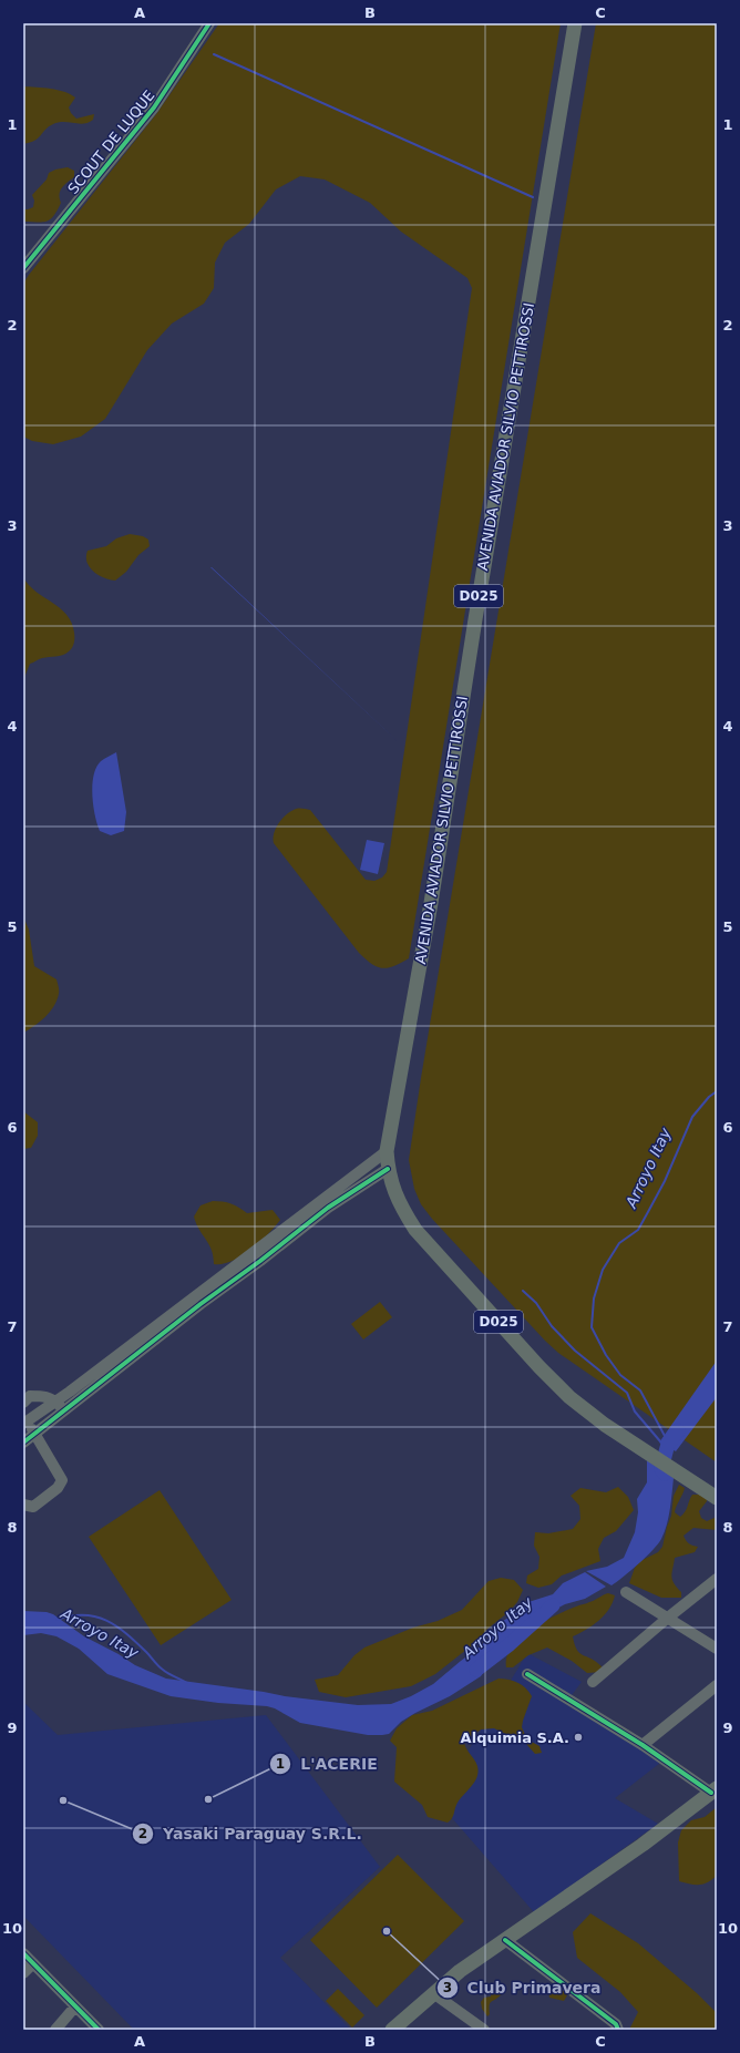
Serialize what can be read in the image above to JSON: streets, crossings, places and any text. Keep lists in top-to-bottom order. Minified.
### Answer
{"streets":{"main road":["AVENIDA AVIADOR SILVIO PETTIROSSI","D025"],"street":["SCOUT DE LUQUE"]},"water":["Arroyo Itay"],"places":["Alquimia S.A.","L'ACERIE","Yasaki Paraguay S.R.L.","Club Primavera"],"grid":{"columns":["A","B","C"],"rows":["1","2","3","4","5","6","7","8","9","10"]}}
